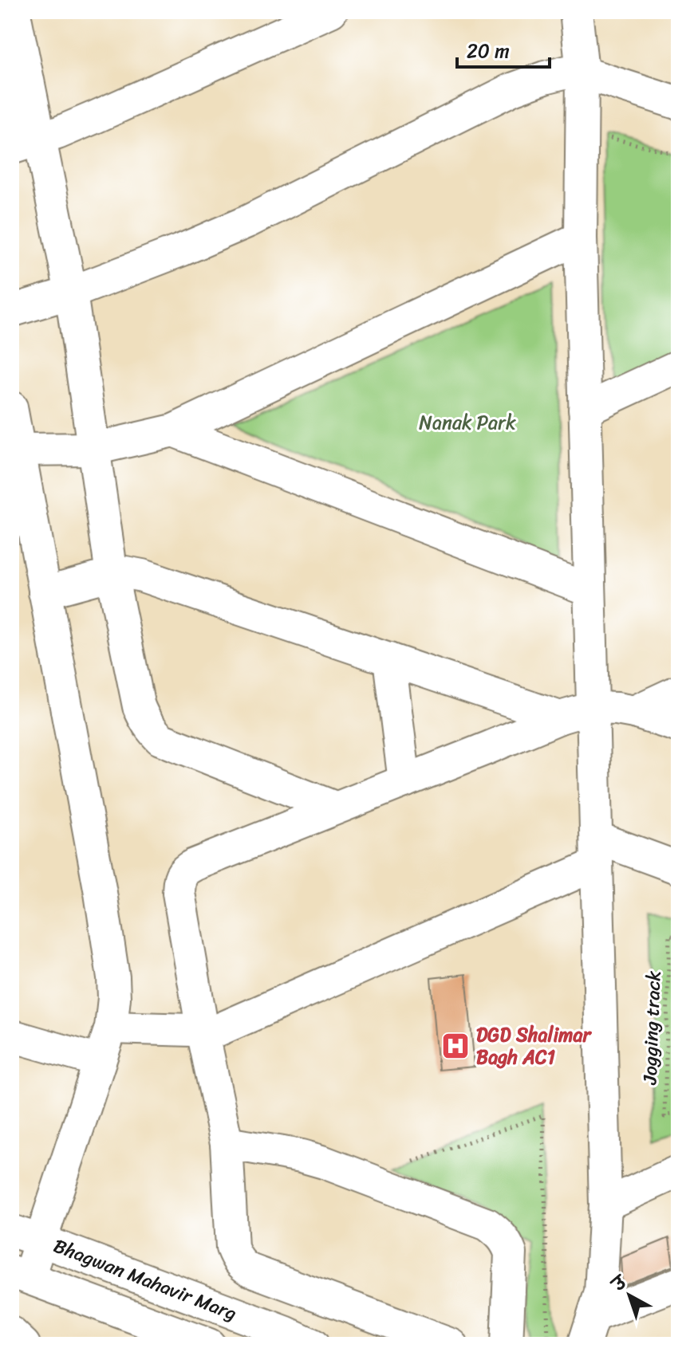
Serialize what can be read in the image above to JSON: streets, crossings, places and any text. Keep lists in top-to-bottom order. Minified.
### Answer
{"streets":{"street":["Bhagwan Mahavir Marg"],"path":["Jogging track"]},"parks":["Nanak Park"],"places":{"hospital":["DGD Shalimar Bagh AC1"]},"scale_bar":"20 m","north":"top left"}
